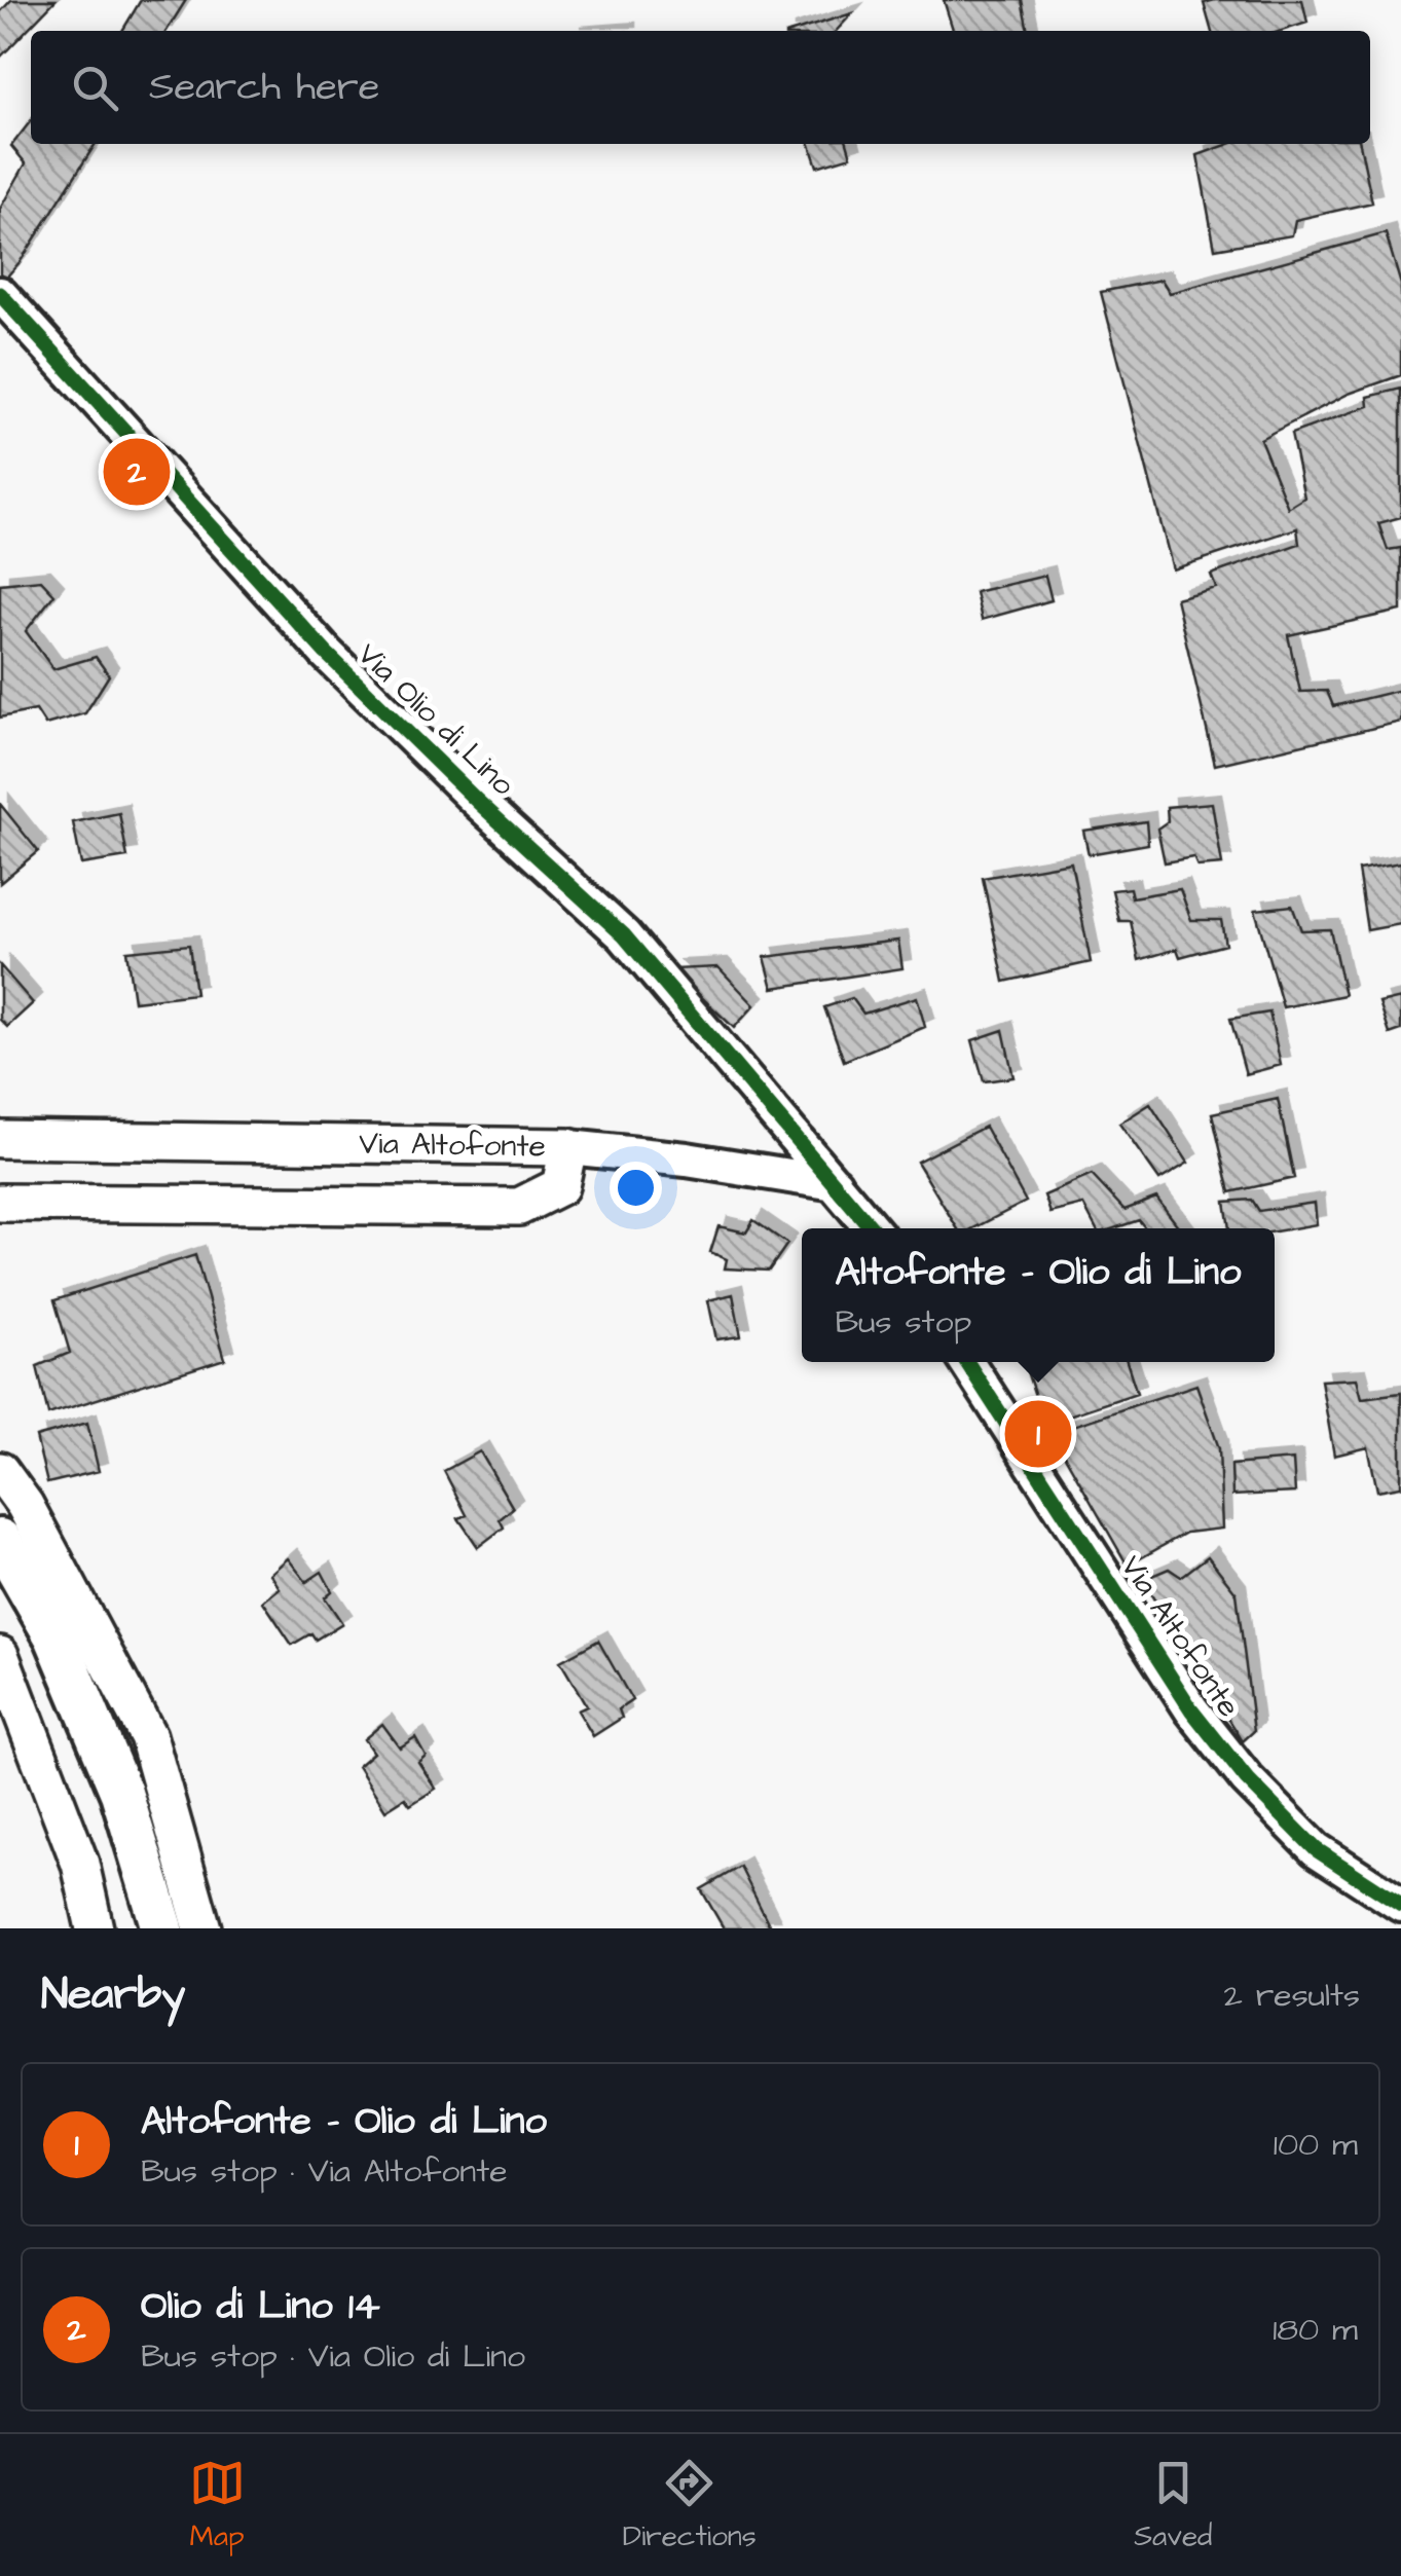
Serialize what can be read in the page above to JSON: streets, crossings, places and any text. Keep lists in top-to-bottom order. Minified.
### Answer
{"streets":{"main road":["Via Altofonte"],"street":["Via Olio di Lino"]},"crossings":[["Via Olio di Lino","Via Altofonte"]],"page":{"search":"Search here","pins":["2","1"],"popup":["Altofonte - Olio di Lino","Bus stop"],"heading":["Nearby","2 results"],"list":[{"mark":"1","name":"Altofonte - Olio di Lino","note":"Bus stop · Via Altofonte","value":"100 m"},{"mark":"2","name":"Olio di Lino 14","note":"Bus stop · Via Olio di Lino","value":"180 m"}],"nav":["Map","Directions","Saved"]}}
